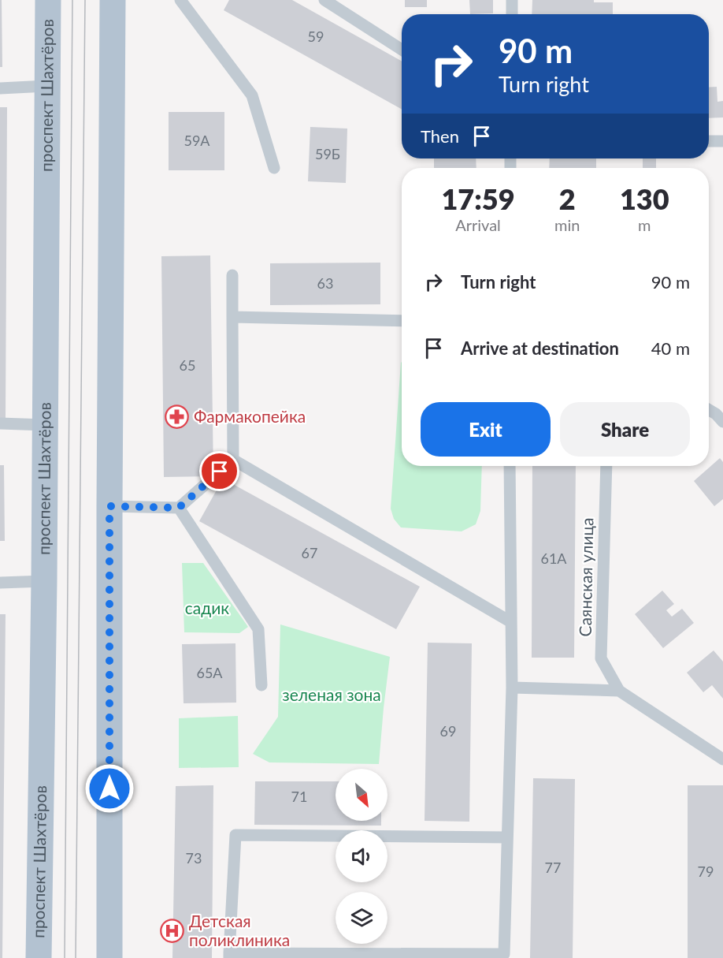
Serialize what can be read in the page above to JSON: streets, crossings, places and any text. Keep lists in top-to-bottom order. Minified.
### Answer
{"streets":{"main road":["проспект Шахтёров"],"lane":["Саянская улица"]},"parks":["садик","зеленая зона"],"places":{"pharmacy":["Фармакопейка"],"hospital":["Детская поликлиника"]},"house_numbers":["59","59А","59Б","63","65","67","61А","65А","69","71","73","77","79"],"north":"bottom right","page":{"turn":["90 m","Turn right"],"then":"Then","eta":["17:59","Arrival","2","min","130","m"],"list":[{"name":"Turn right","value":"90 m"},{"name":"Arrive at destination","value":"40 m"}],"buttons":["Exit","Share"]}}
